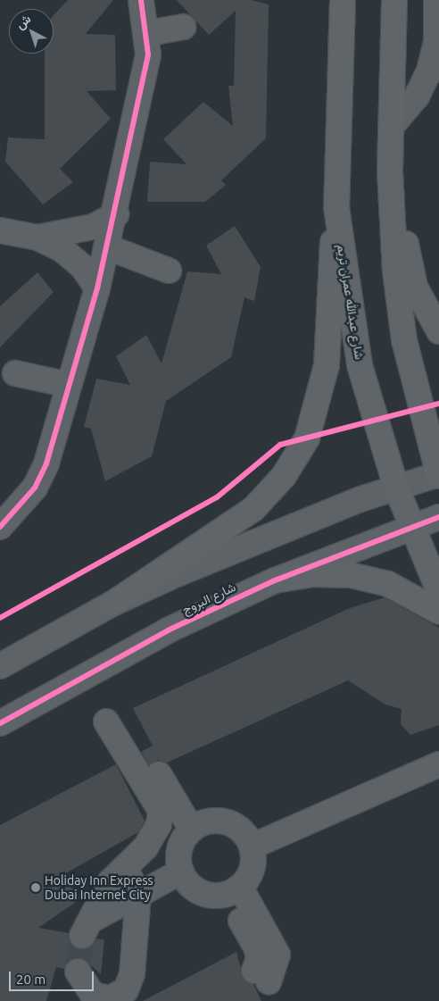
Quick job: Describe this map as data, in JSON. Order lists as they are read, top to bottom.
{
  "streets": {
    "main road": ["شارع عبدالله عمران تريم"],
    "street": ["شارع البروج"]
  },
  "crossings": [
    ["شارع عبدالله عمران تريم", "شارع البروج"]
  ],
  "places": ["Holiday Inn Express Dubai Internet City"],
  "scale_bar": "20 m",
  "north": "top left"
}
